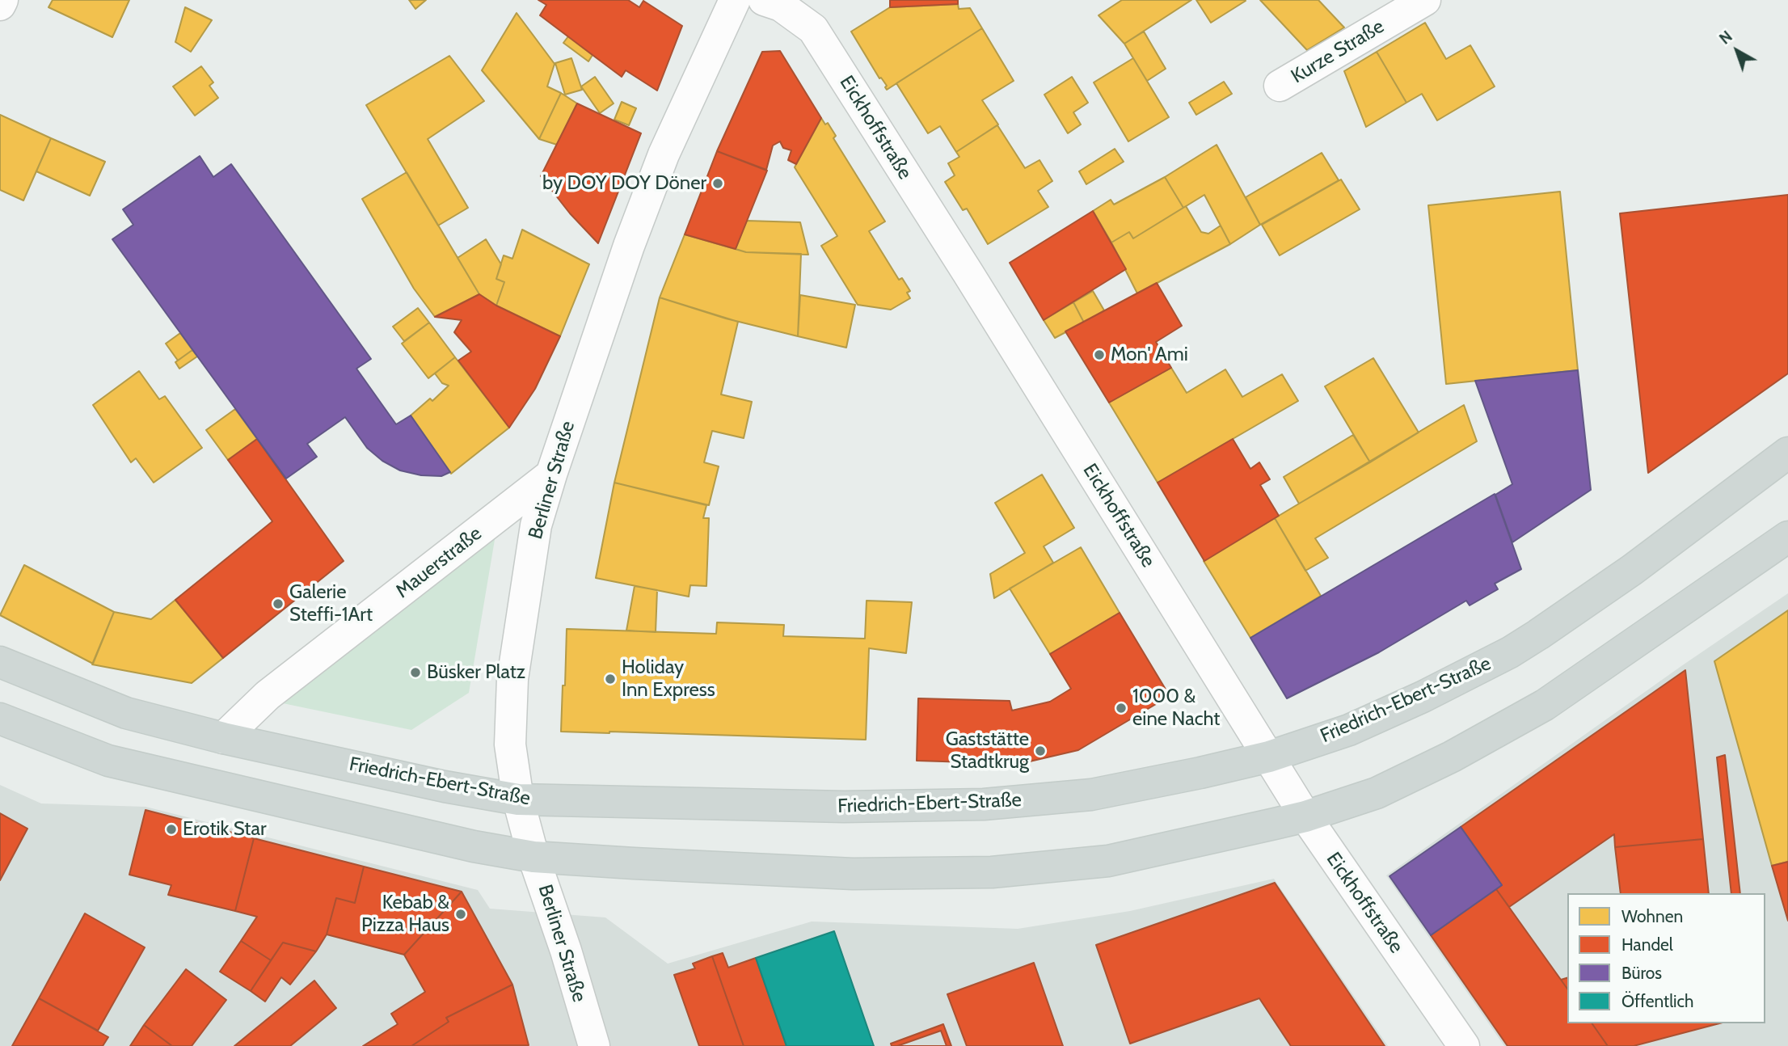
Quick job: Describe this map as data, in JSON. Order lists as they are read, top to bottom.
{
  "streets": {
    "main road": ["Friedrich-Ebert-Straße"],
    "street": [
      "Kurze Straße",
      "Eickhoffstraße",
      "Berliner Straße",
      "Mauerstraße"
    ]
  },
  "crossings": [
    ["Eickhoffstraße", "Friedrich-Ebert-Straße"],
    ["Berliner Straße", "Mauerstraße"],
    ["Berliner Straße", "Friedrich-Ebert-Straße"],
    ["Mauerstraße", "Friedrich-Ebert-Straße"]
  ],
  "places": [
    "by DOY DOY Döner",
    "Mon' Ami",
    "Galerie Steffi-1Art",
    "Büsker Platz",
    "Holiday Inn Express",
    "1000 & eine Nacht",
    "Gaststätte Stadtkrug",
    "Erotik Star",
    "Kebab & Pizza Haus"
  ],
  "legend": [
    "Wohnen",
    "Handel",
    "Büros",
    "Öffentlich"
  ],
  "north": "top left"
}
